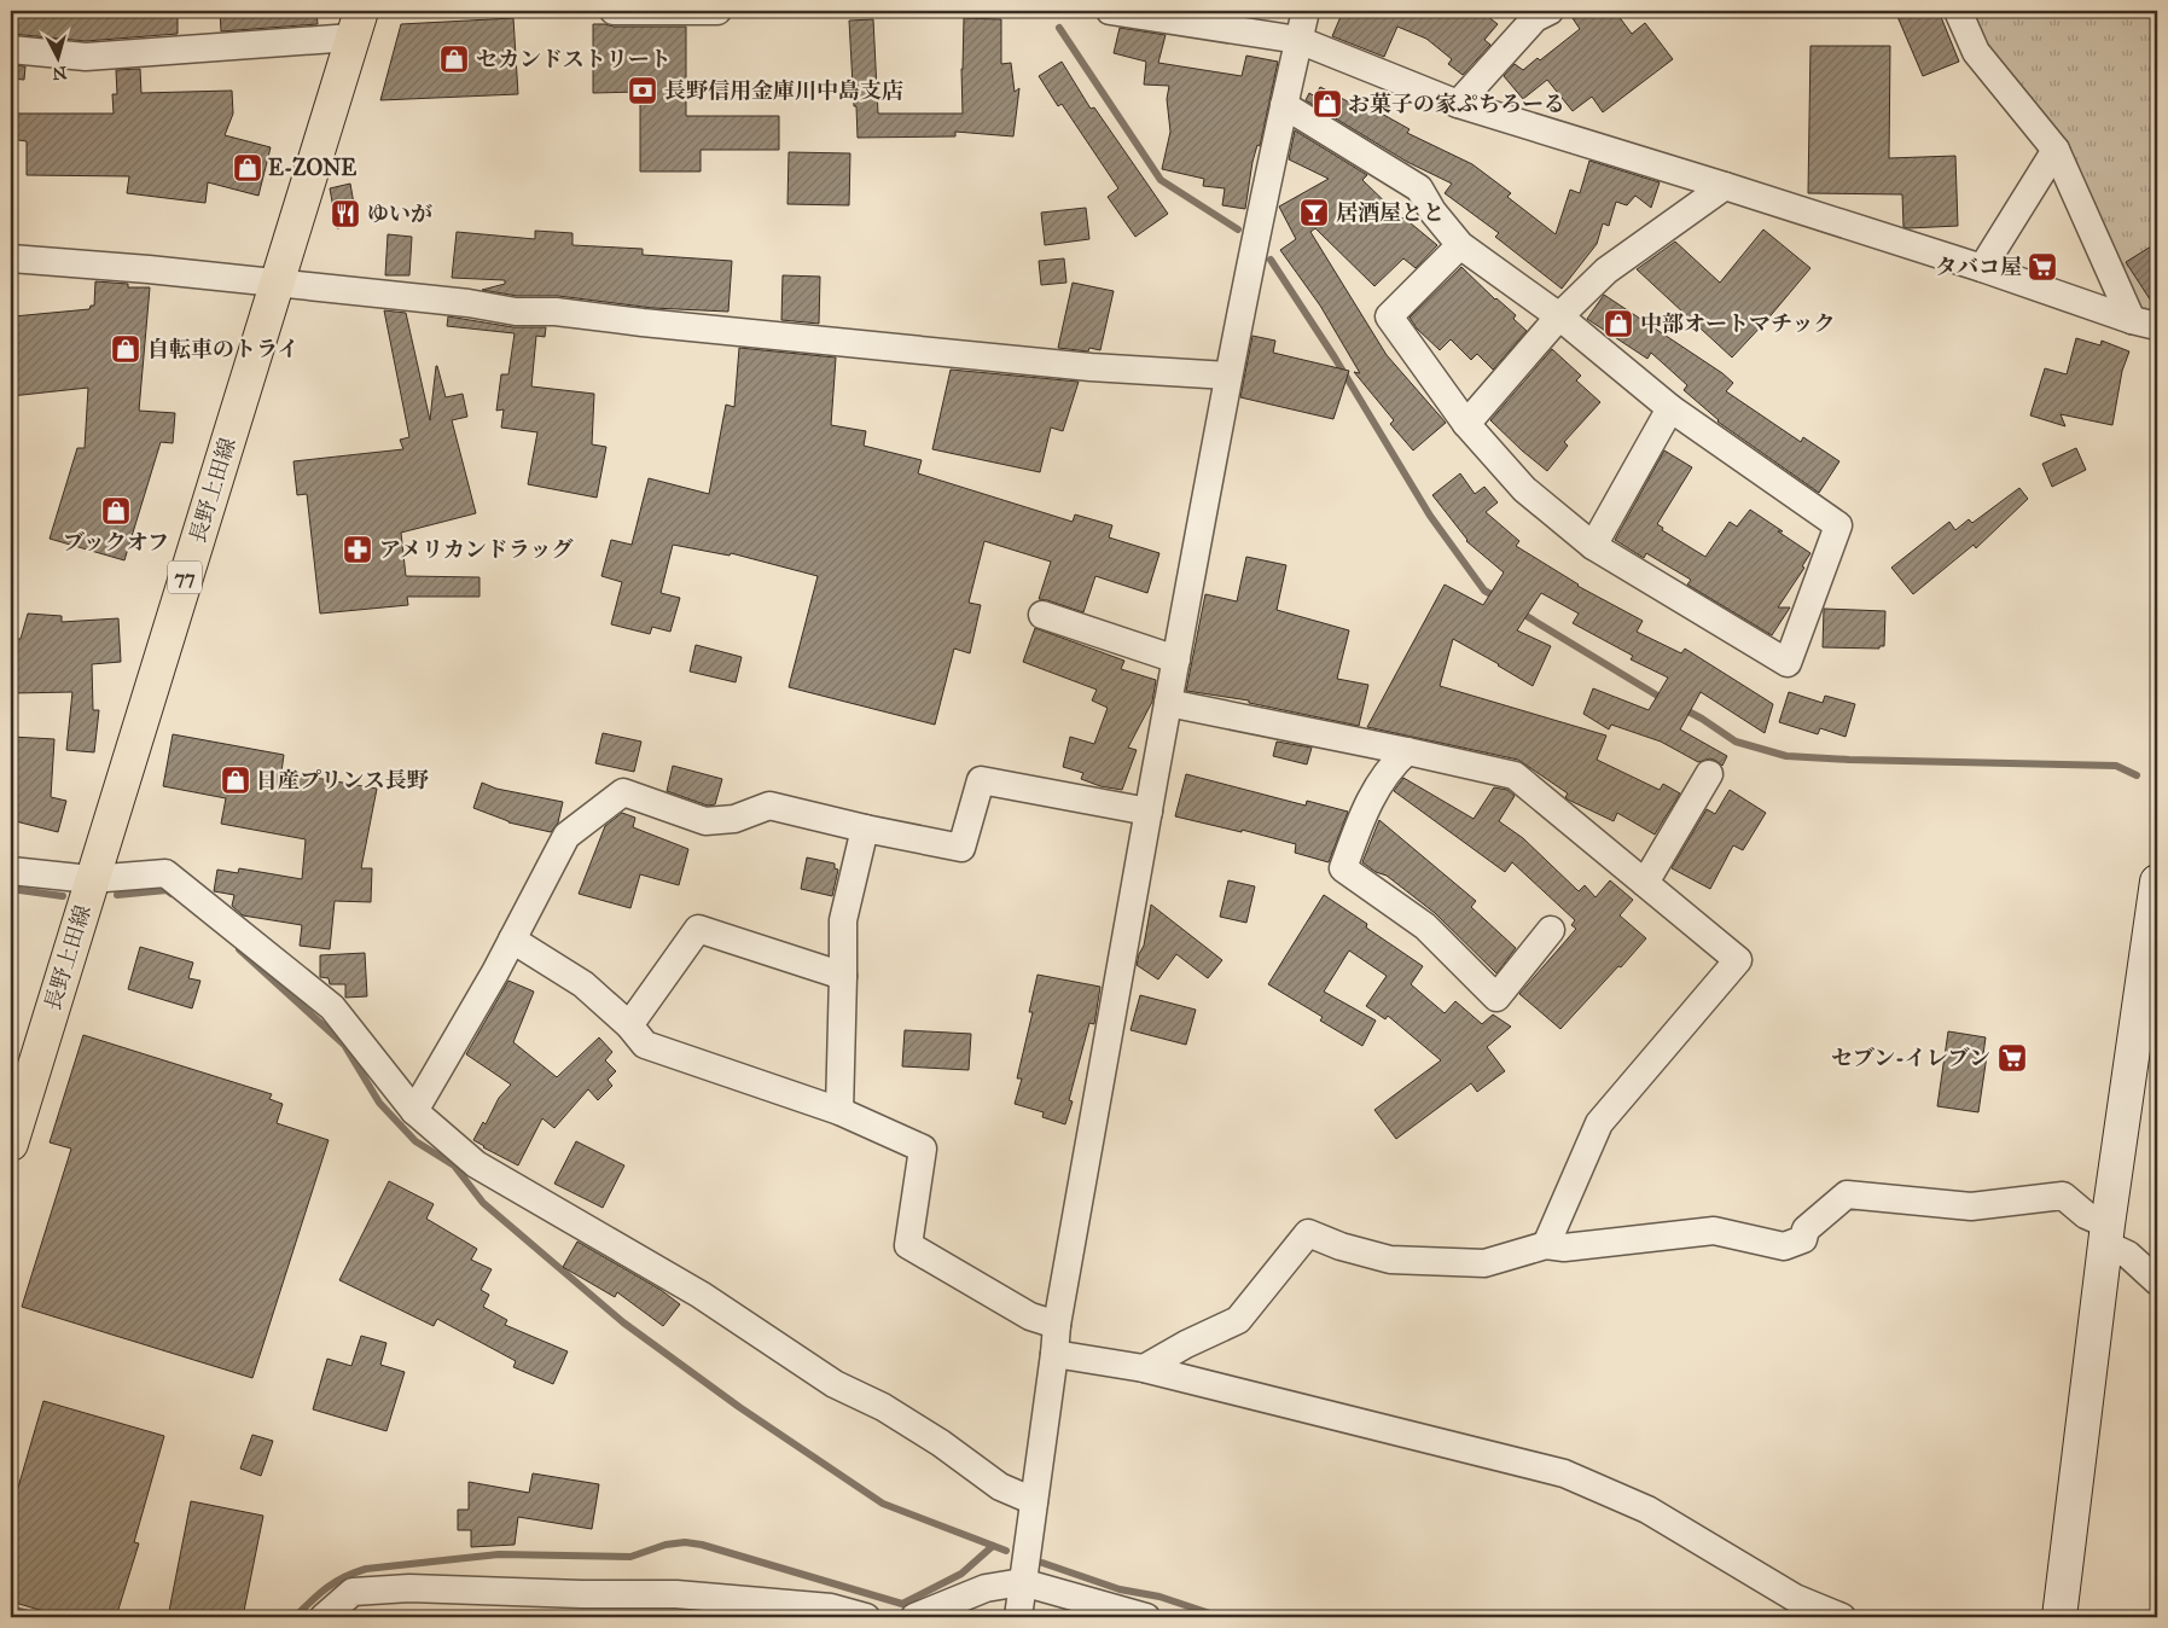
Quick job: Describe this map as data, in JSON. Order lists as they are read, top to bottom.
{
  "streets": {
    "main road": ["長野上田線", "77"]
  },
  "places": {
    "shop": [
      "セカンドストリート",
      "お菓子の家ぷちろーる",
      "E-ZONE",
      "中部オートマチック",
      "自転車のトライ",
      "ブックオフ",
      "日産プリンス長野"
    ],
    "bank": ["長野信用金庫川中島支店"],
    "bar": ["居酒屋とと"],
    "restaurant": ["ゆいが"],
    "supermarket": ["タバコ屋", "セブン-イレブン"],
    "pharmacy": ["アメリカンドラッグ"]
  },
  "north": "bottom"
}
